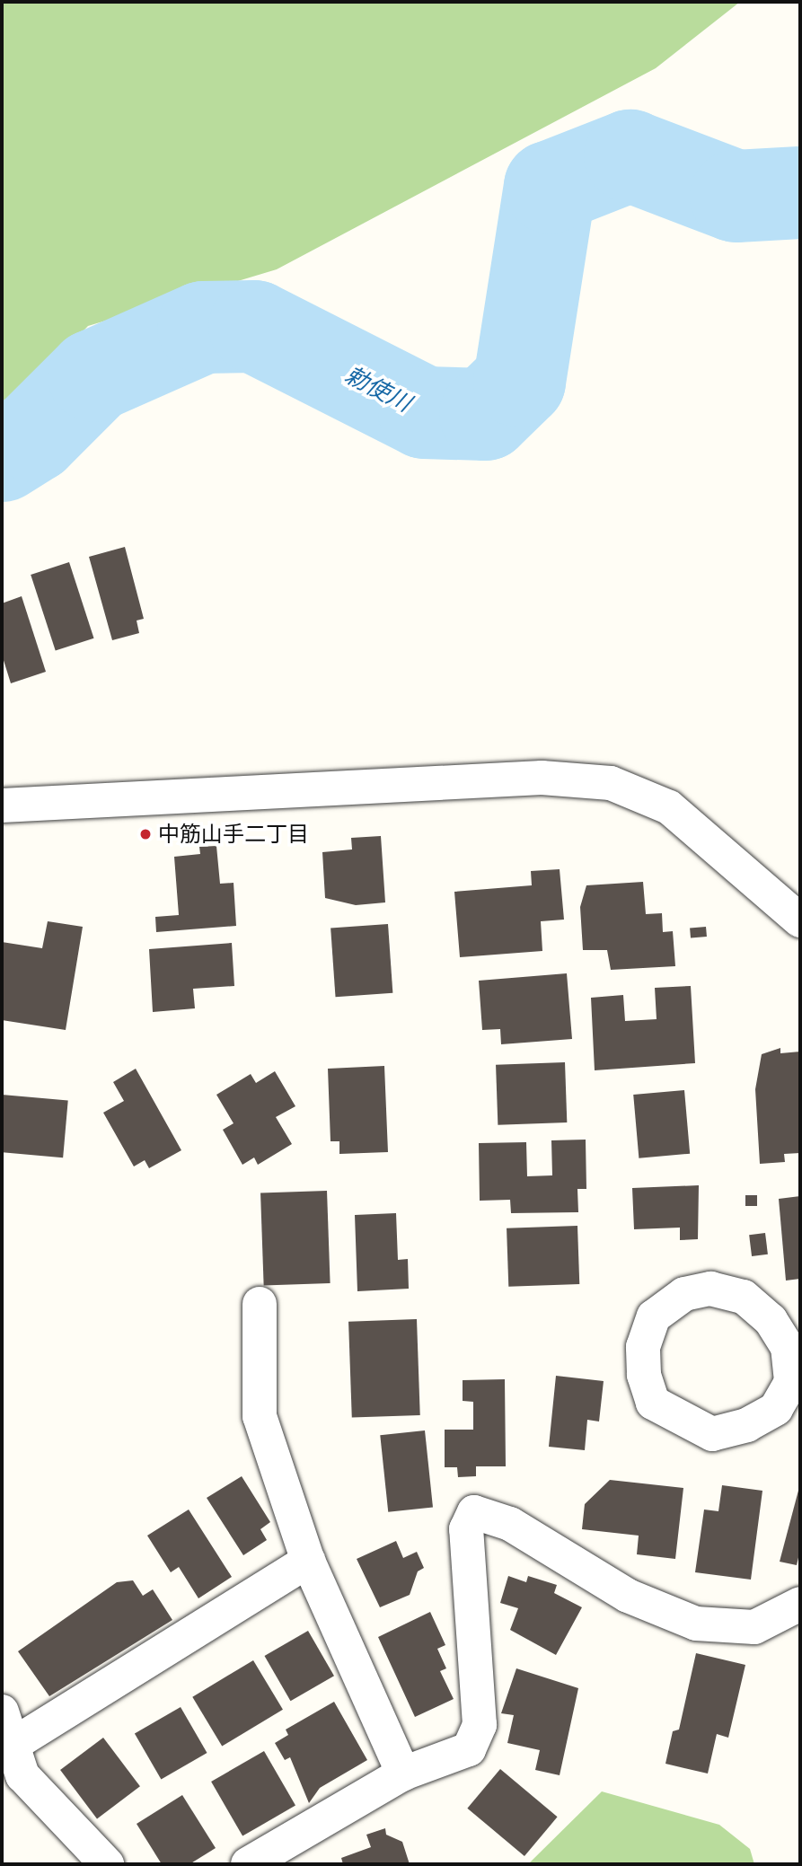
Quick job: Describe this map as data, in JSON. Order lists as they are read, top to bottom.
{
  "water": ["勅使川"],
  "places": ["中筋山手二丁目"]
}
